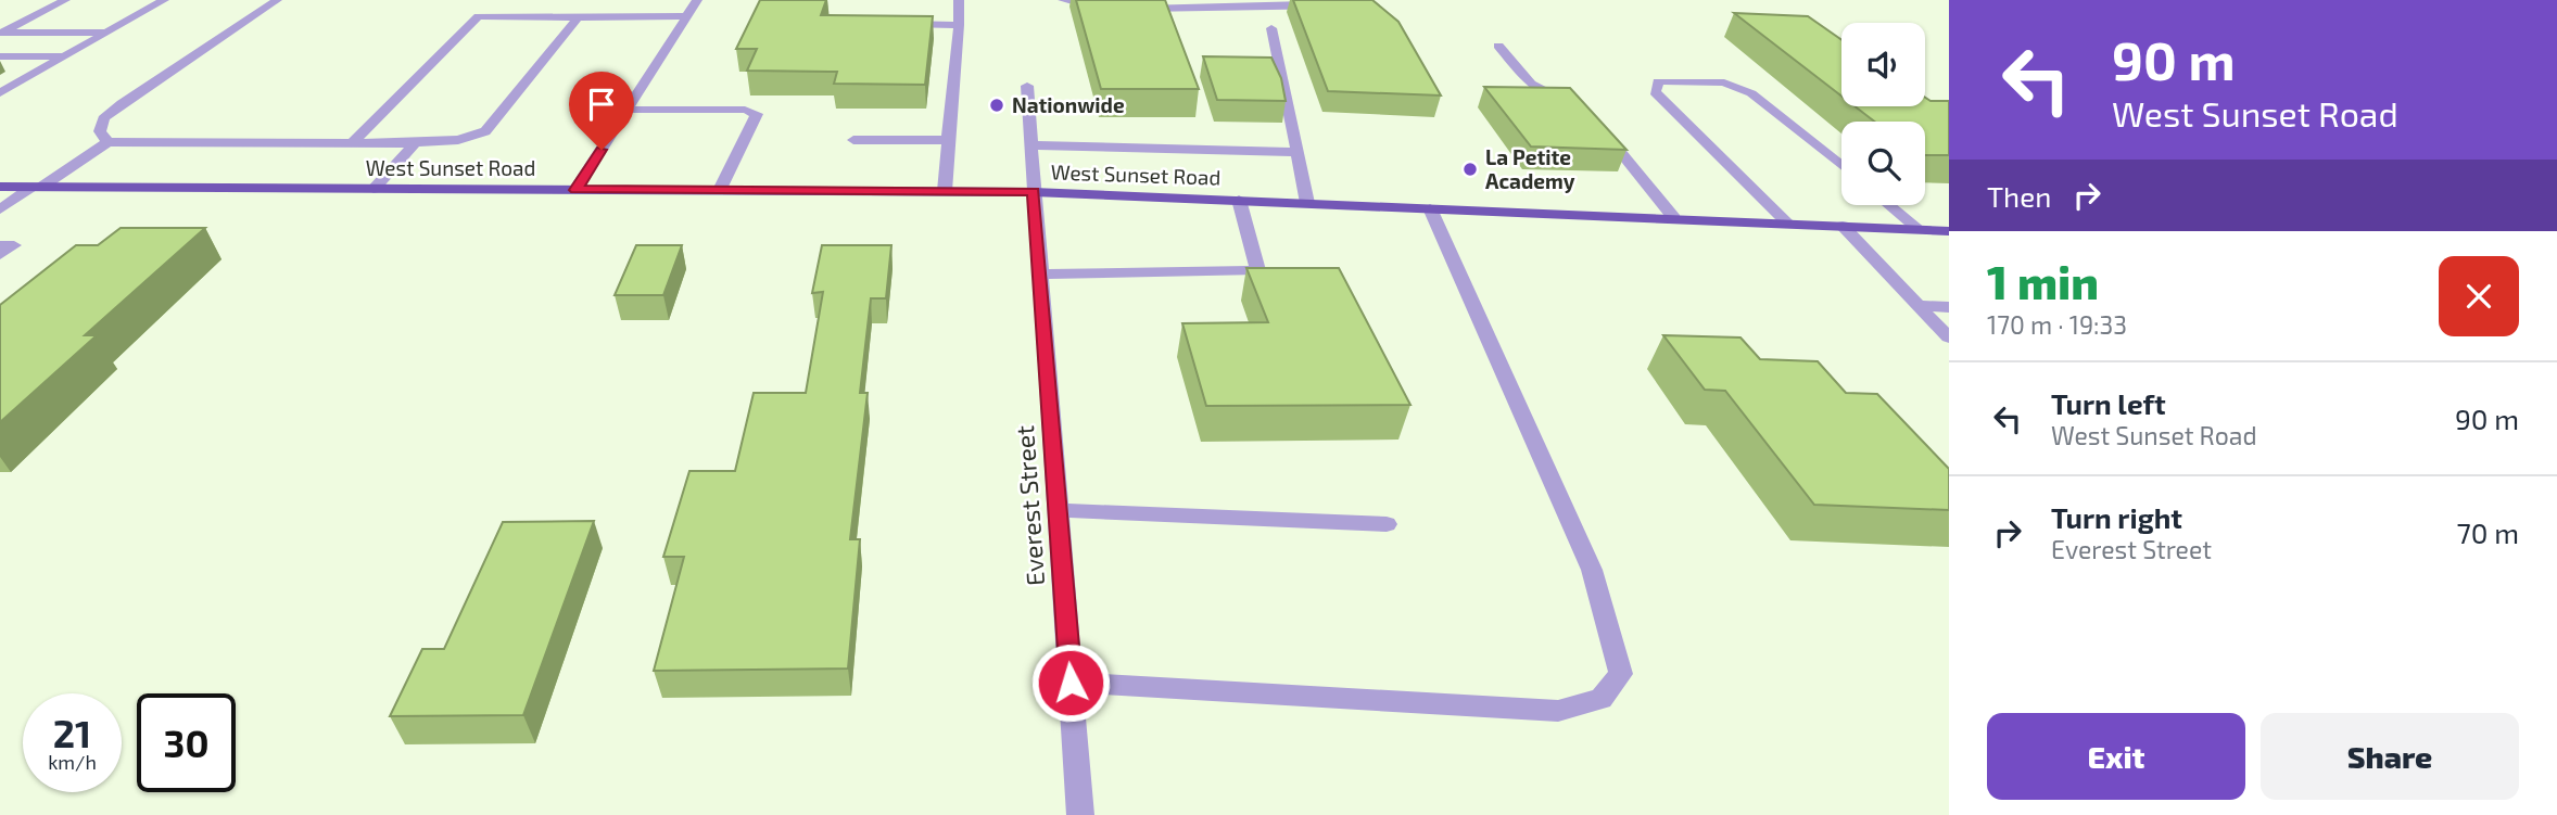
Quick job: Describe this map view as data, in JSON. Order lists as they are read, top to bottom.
{
  "streets": {
    "main road": ["West Sunset Road"],
    "street": ["Everest Street"]
  },
  "crossings": [
    ["West Sunset Road", "Everest Street"]
  ],
  "places": ["Nationwide", "La Petite Academy"],
  "page": {
    "turn": ["90 m", "West Sunset Road"],
    "then": "Then",
    "heading": ["1 min", "170 m · 19:33"],
    "list": [
      {
        "name": "Turn left",
        "note": "West Sunset Road",
        "value": "90 m"
      },
      {
        "name": "Turn right",
        "note": "Everest Street",
        "value": "70 m"
      }
    ],
    "speed": "21 km/h",
    "limit": "30",
    "buttons": ["Exit", "Share"]
  }
}
